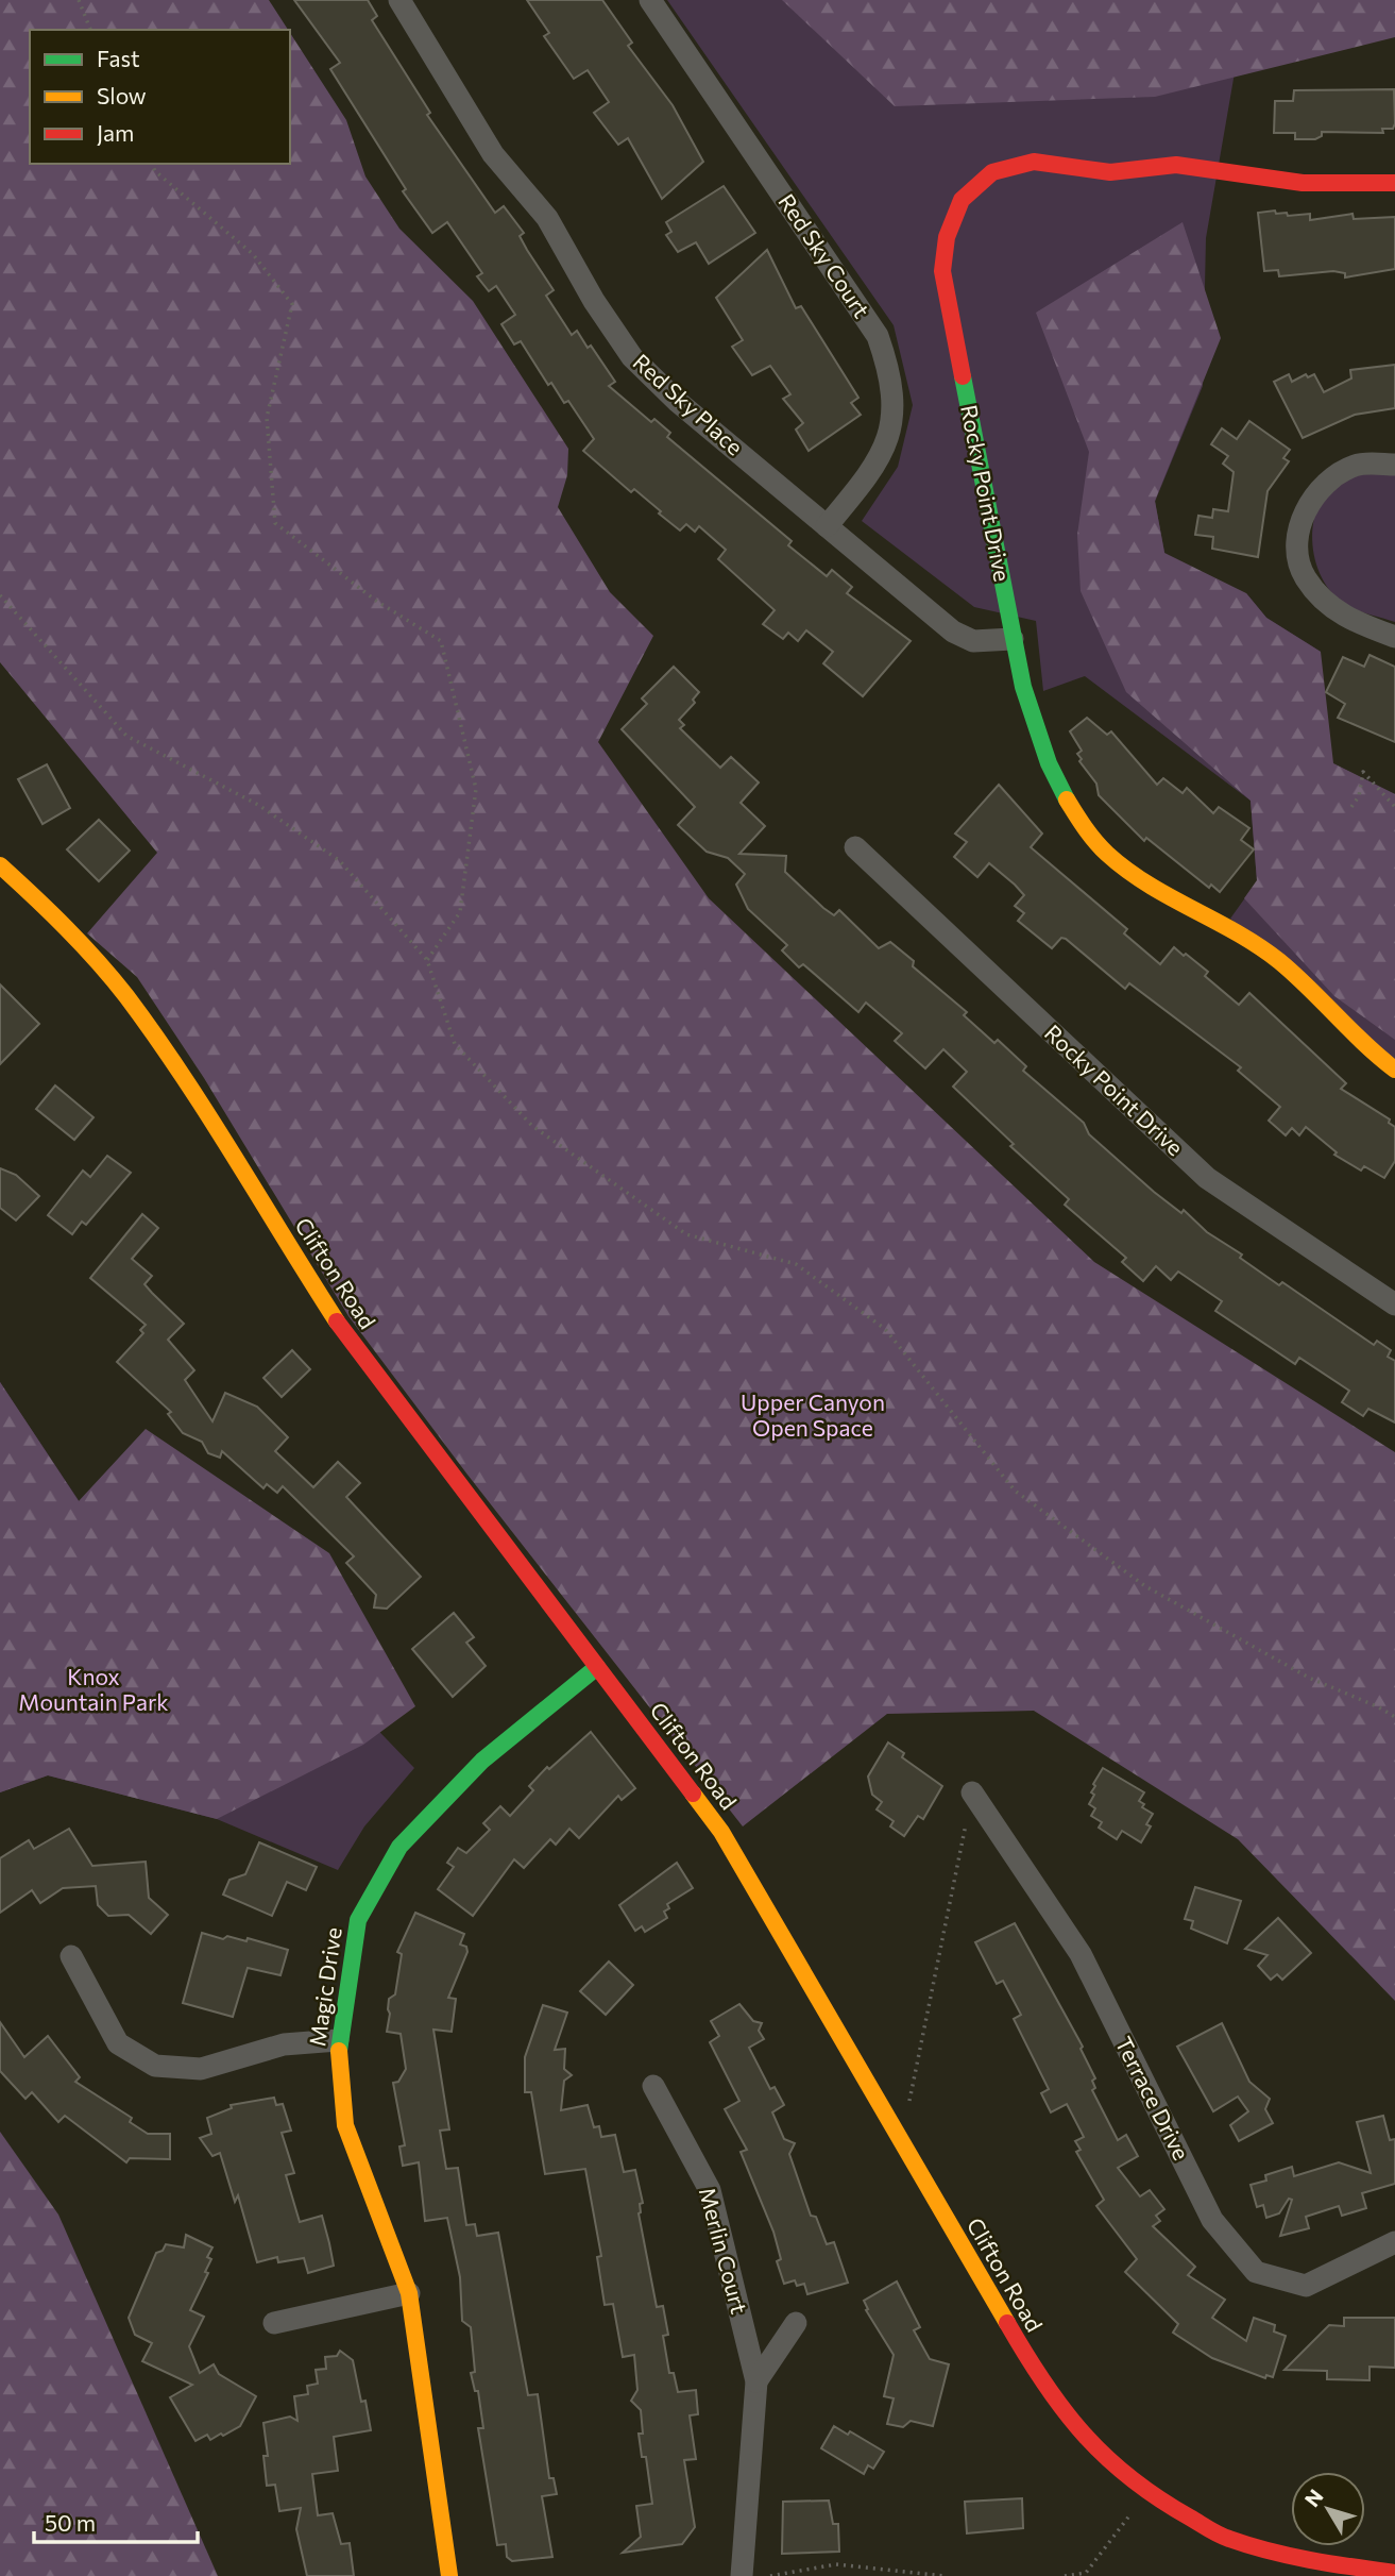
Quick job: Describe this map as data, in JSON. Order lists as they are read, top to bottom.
{
  "streets": {
    "street": [
      "Red Sky Court",
      "Red Sky Place",
      "Rocky Point Drive",
      "Clifton Road",
      "Magic Drive",
      "Terrace Drive",
      "Merlin Court"
    ]
  },
  "crossings": [
    ["Red Sky Court", "Red Sky Place"],
    ["Red Sky Place", "Rocky Point Drive"],
    ["Clifton Road", "Magic Drive"]
  ],
  "parks": ["Upper Canyon Open Space", "Knox Mountain Park"],
  "legend": ["Fast", "Slow", "Jam"],
  "scale_bar": "50 m",
  "north": "top left"
}
